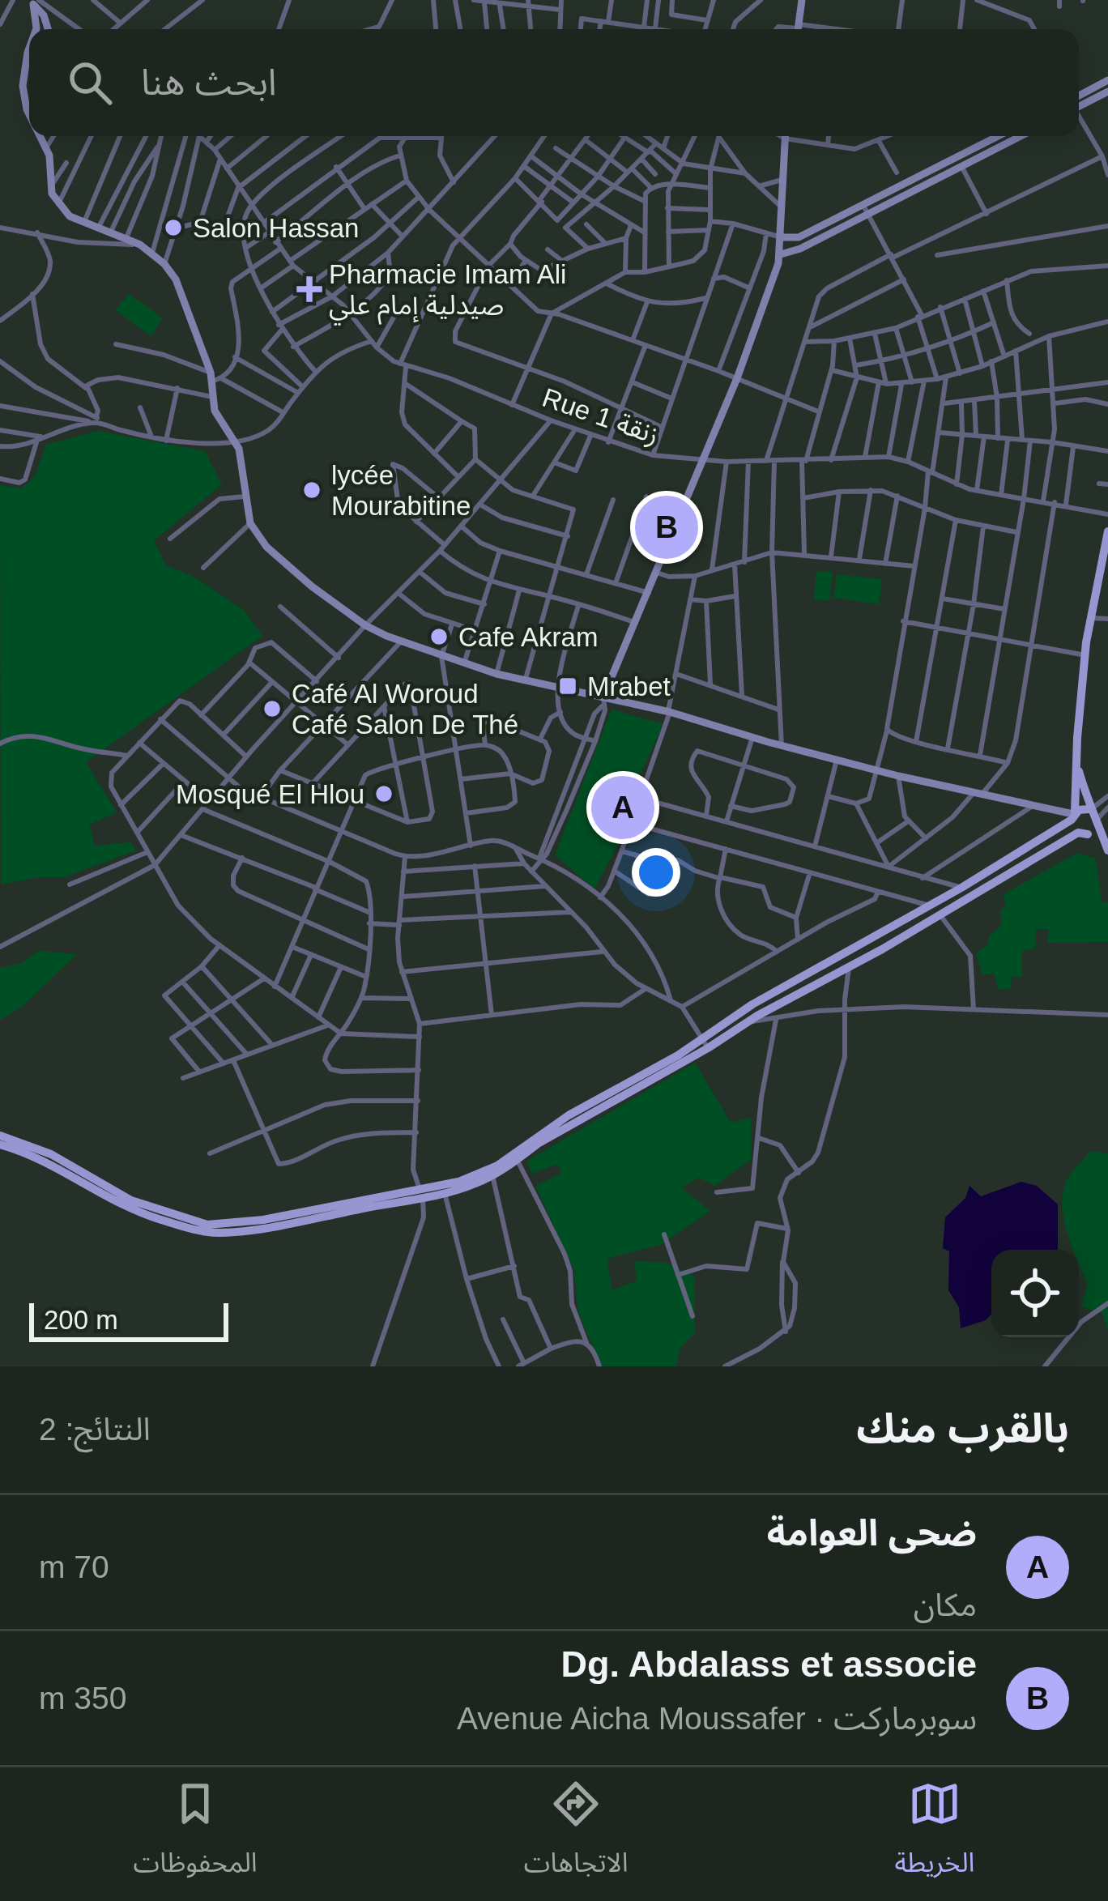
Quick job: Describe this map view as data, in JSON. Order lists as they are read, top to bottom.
{
  "streets": {
    "street": ["Rue 1 زنقة"]
  },
  "places": {
    "other": [
      "Salon Hassan",
      "lycée Mourabitine",
      "Cafe Akram",
      "Café Al Woroud Café Salon De Thé",
      "Mosqué El Hlou"
    ],
    "health": ["Pharmacie Imam Ali صيدلية إمام علي"],
    "transit": ["Mrabet"]
  },
  "scale_bar": "200 m",
  "page": {
    "search": "ابحث هنا",
    "pins": ["B", "A"],
    "scale": "200 m",
    "heading": ["بالقرب منك", "النتائج: 2"],
    "list": [
      {
        "mark": "A",
        "name": "ضحى العوامة",
        "note": "مكان",
        "value": "70 m"
      },
      {
        "mark": "B",
        "name": "Dg. Abdalass et associe",
        "note": "سوبرماركت · Avenue Aicha Moussafer",
        "value": "350 m"
      }
    ],
    "nav": ["الخريطة", "الاتجاهات", "المحفوظات"]
  }
}
